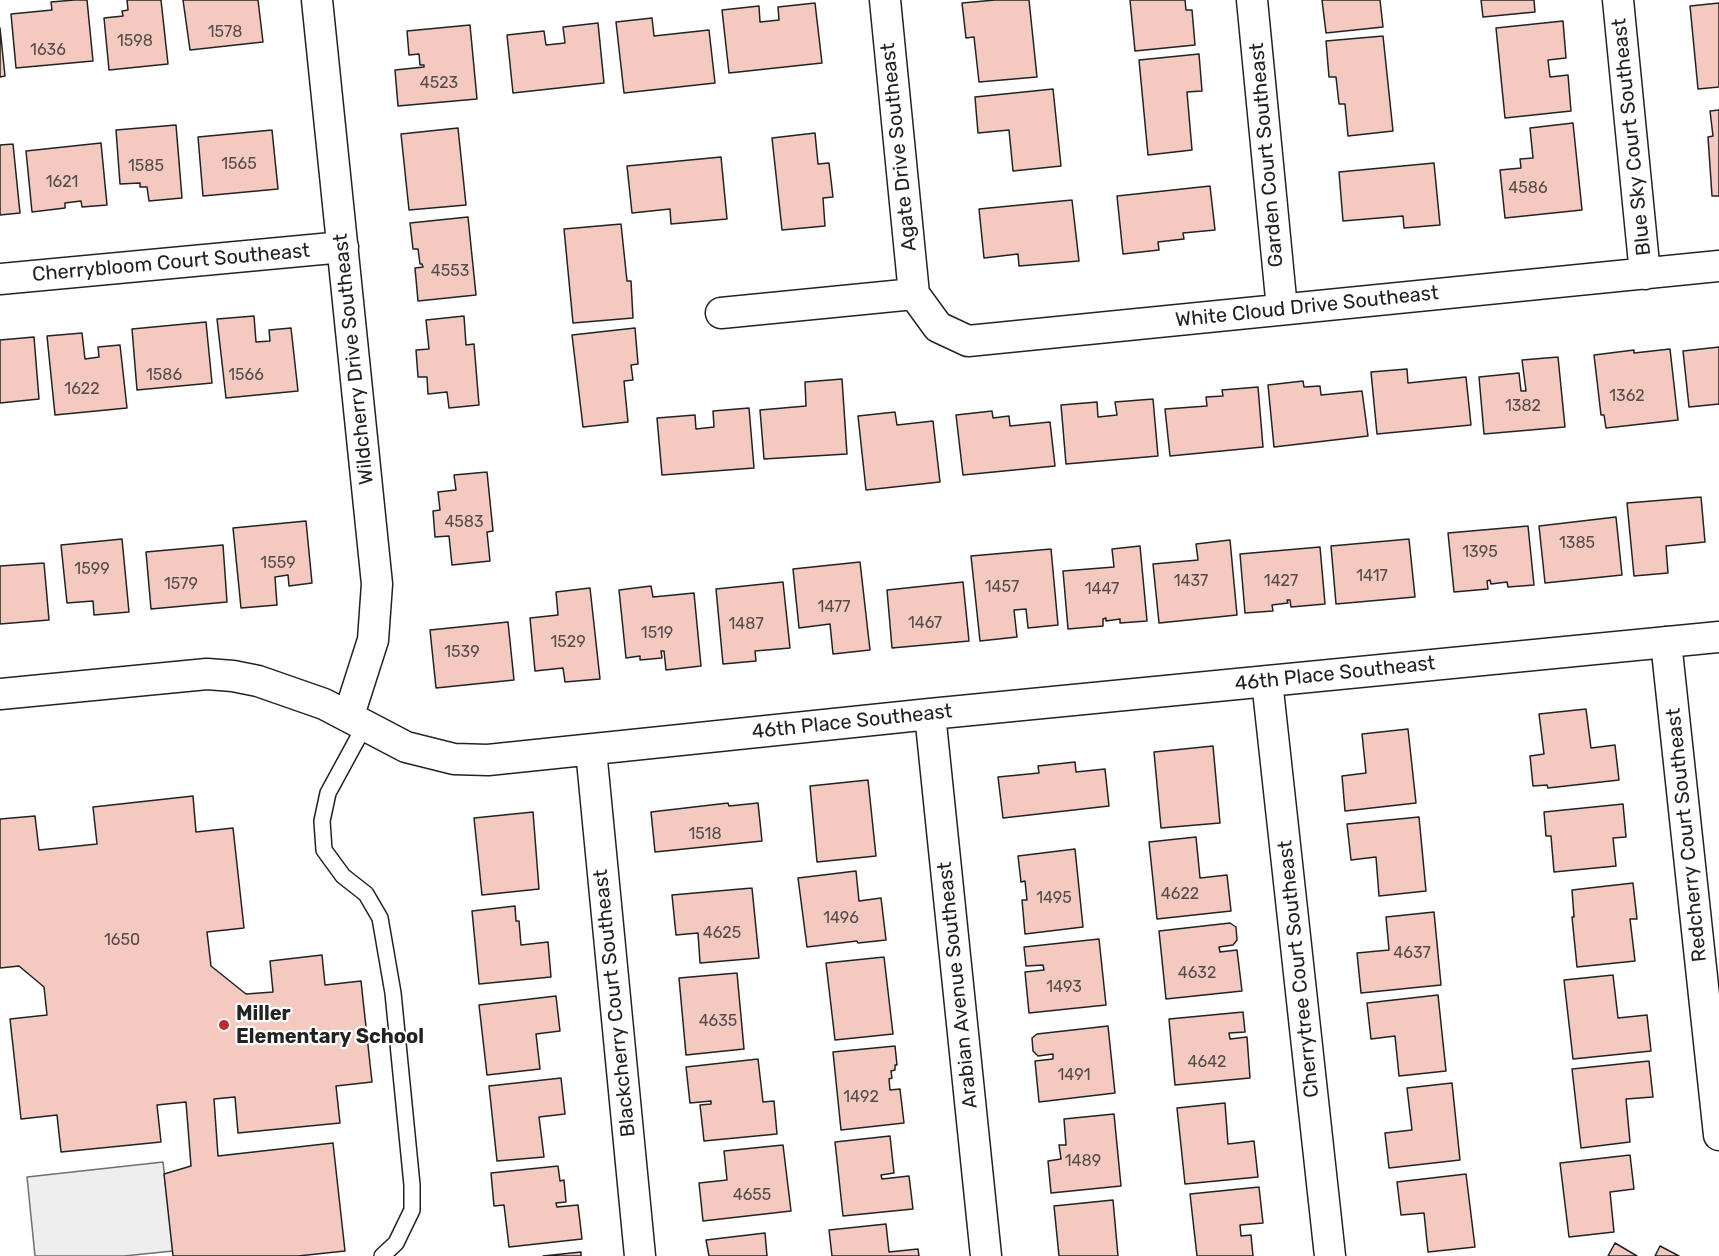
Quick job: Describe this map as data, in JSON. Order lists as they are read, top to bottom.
{
  "streets": {
    "street": [
      "Blue Sky Court Southeast",
      "Agate Drive Southeast",
      "Garden Court Southeast",
      "Cherrybloom Court Southeast",
      "White Cloud Drive Southeast",
      "Wildcherry Drive Southeast",
      "46th Place Southeast",
      "Redcherry Court Southeast",
      "Cherrytree Court Southeast",
      "Arabian Avenue Southeast",
      "Blackcherry Court Southeast"
    ]
  },
  "crossings": [
    ["Blue Sky Court Southeast", "White Cloud Drive Southeast"],
    ["Agate Drive Southeast", "White Cloud Drive Southeast"],
    ["Garden Court Southeast", "White Cloud Drive Southeast"],
    ["Cherrybloom Court Southeast", "Wildcherry Drive Southeast"],
    ["Wildcherry Drive Southeast", "46th Place Southeast"],
    ["46th Place Southeast", "Redcherry Court Southeast"],
    ["46th Place Southeast", "Cherrytree Court Southeast"],
    ["46th Place Southeast", "Arabian Avenue Southeast"],
    ["46th Place Southeast", "Blackcherry Court Southeast"]
  ],
  "places": ["Miller Elementary School"],
  "house_numbers": [
    "1578",
    "1598",
    "1636",
    "4523",
    "1565",
    "1585",
    "1621",
    "4586",
    "4553",
    "1586",
    "1566",
    "1622",
    "1362",
    "1382",
    "4583",
    "1385",
    "1395",
    "1559",
    "1599",
    "1417",
    "1437",
    "1427",
    "1579",
    "1457",
    "1447",
    "1477",
    "1467",
    "1487",
    "1519",
    "1529",
    "1539",
    "1518",
    "4622",
    "1495",
    "1496",
    "4625",
    "1650",
    "4637",
    "4632",
    "1493",
    "4635",
    "4642",
    "1491",
    "1492",
    "1489",
    "4655"
  ]
}
